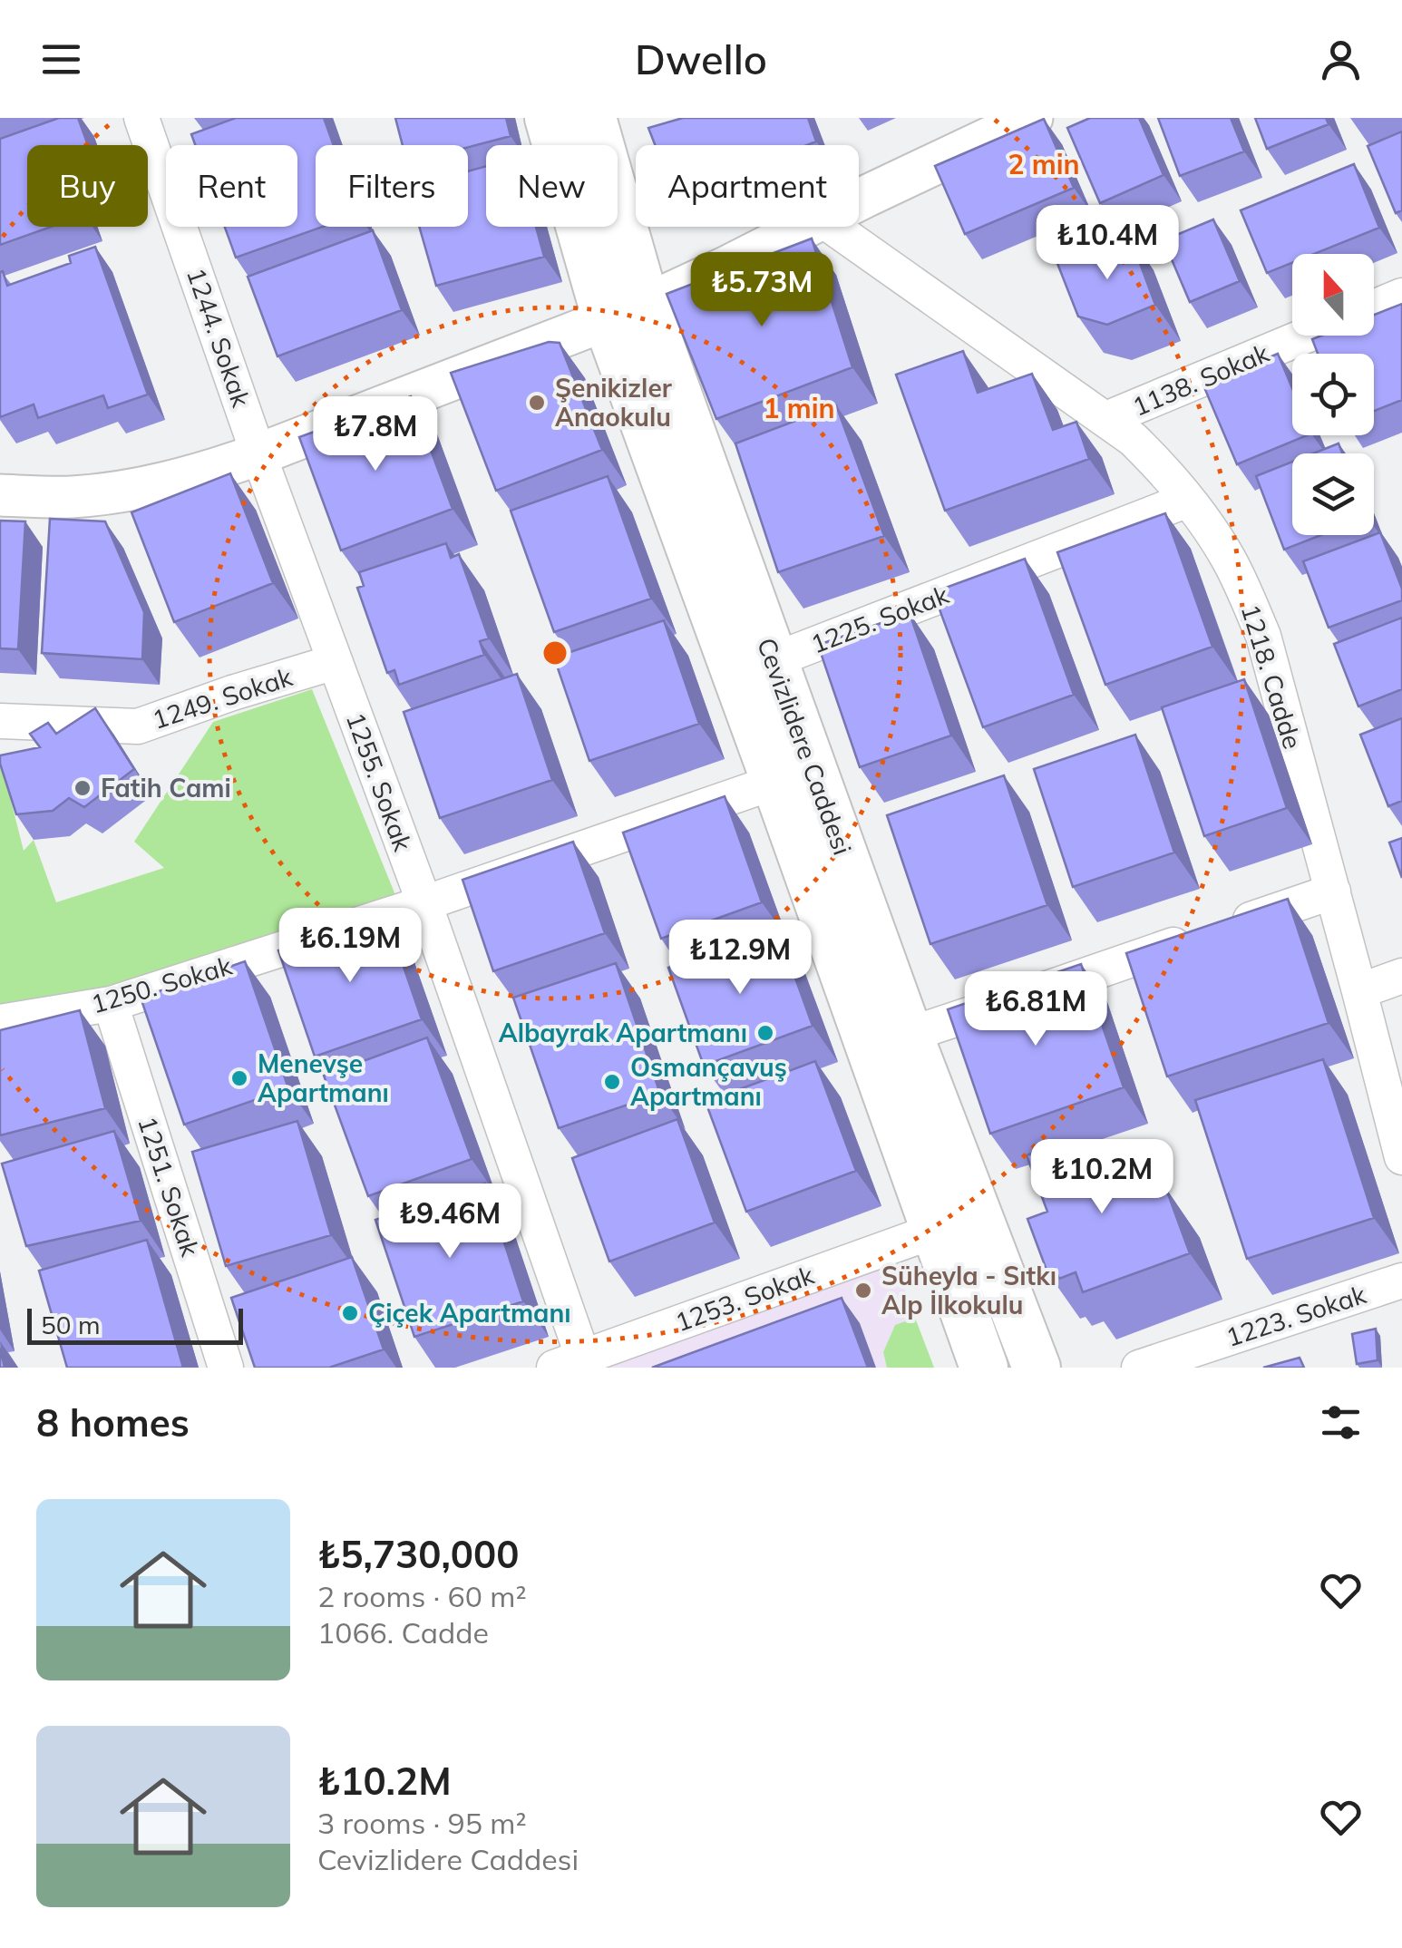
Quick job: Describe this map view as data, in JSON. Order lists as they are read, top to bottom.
{
  "streets": {
    "main road": ["Cevizlidere Caddesi"],
    "street": [
      "1244. Sokak",
      "1138. Sokak",
      "1225. Sokak",
      "1218. Cadde",
      "1249. Sokak",
      "1255. Sokak",
      "1250. Sokak",
      "1251. Sokak",
      "1253. Sokak",
      "1223. Sokak"
    ]
  },
  "crossings": [
    ["1244. Sokak", "1255. Sokak"],
    ["1138. Sokak", "1218. Cadde"],
    ["1225. Sokak", "1218. Cadde"],
    ["1225. Sokak", "Cevizlidere Caddesi"],
    ["1249. Sokak", "1255. Sokak"],
    ["Cevizlidere Caddesi", "1250. Sokak"],
    ["Cevizlidere Caddesi", "1253. Sokak"],
    ["1255. Sokak", "1250. Sokak"],
    ["1255. Sokak", "1253. Sokak"],
    ["1250. Sokak", "1251. Sokak"]
  ],
  "places": [
    "Şenikizler Anaokulu",
    "Fatih Cami",
    "Albayrak Apartmanı",
    "Menevşe Apartmanı",
    "Osmançavuş Apartmanı",
    "Süheyla - Sıtkı Alp İlkokulu",
    "Çiçek Apartmanı"
  ],
  "scale_bar": "50 m",
  "north": "top",
  "page": {
    "header": "Dwello",
    "chip": [
      "Buy",
      "Rent",
      "Filters",
      "New",
      "Apartment"
    ],
    "price": [
      "₺10.4M",
      "₺5.73M",
      "₺7.8M",
      "₺6.19M",
      "₺12.9M",
      "₺6.81M",
      "₺10.2M",
      "₺9.46M"
    ],
    "scale": "50 m",
    "heading": "8 homes",
    "list": [
      {
        "name": "₺5,730,000",
        "note": "2 rooms · 60 m² · 1066. Cadde"
      },
      {
        "name": "₺10.2M",
        "note": "3 rooms · 95 m² · Cevizlidere Caddesi"
      }
    ]
  },
  "rings": ["2 min", "1 min"]
}
